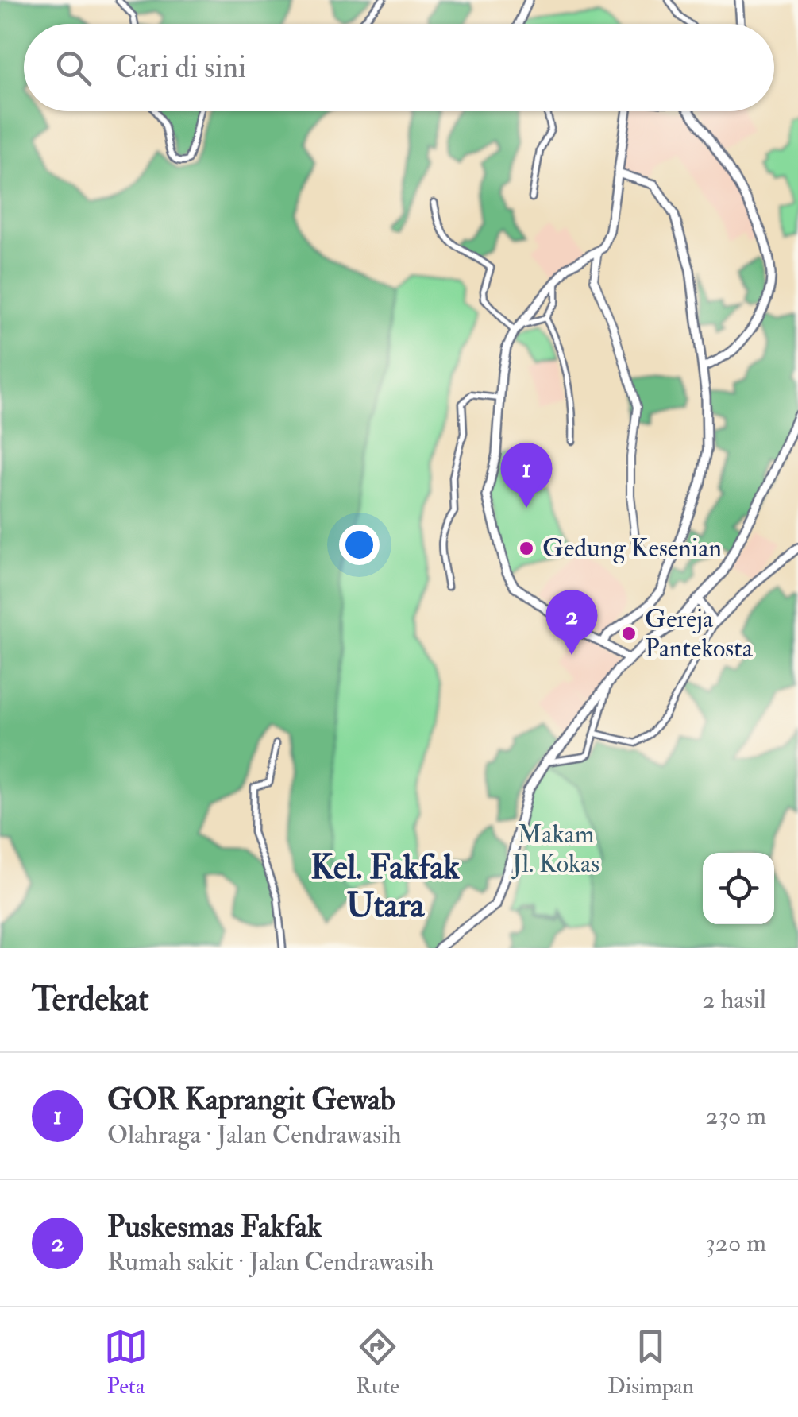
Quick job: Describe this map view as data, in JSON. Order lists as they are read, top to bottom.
{
  "districts": ["Kel. Fakfak Utara"],
  "parks": ["Makam Jl. Kokas"],
  "places": ["Gedung Kesenian", "Gereja Pantekosta"],
  "page": {
    "search": "Cari di sini",
    "pins": ["1", "2"],
    "heading": ["Terdekat", "2 hasil"],
    "list": [
      {
        "mark": "1",
        "name": "GOR Kaprangit Gewab",
        "note": "Olahraga · Jalan Cendrawasih",
        "value": "230 m"
      },
      {
        "mark": "2",
        "name": "Puskesmas Fakfak",
        "note": "Rumah sakit · Jalan Cendrawasih",
        "value": "320 m"
      }
    ],
    "nav": ["Peta", "Rute", "Disimpan"]
  }
}
